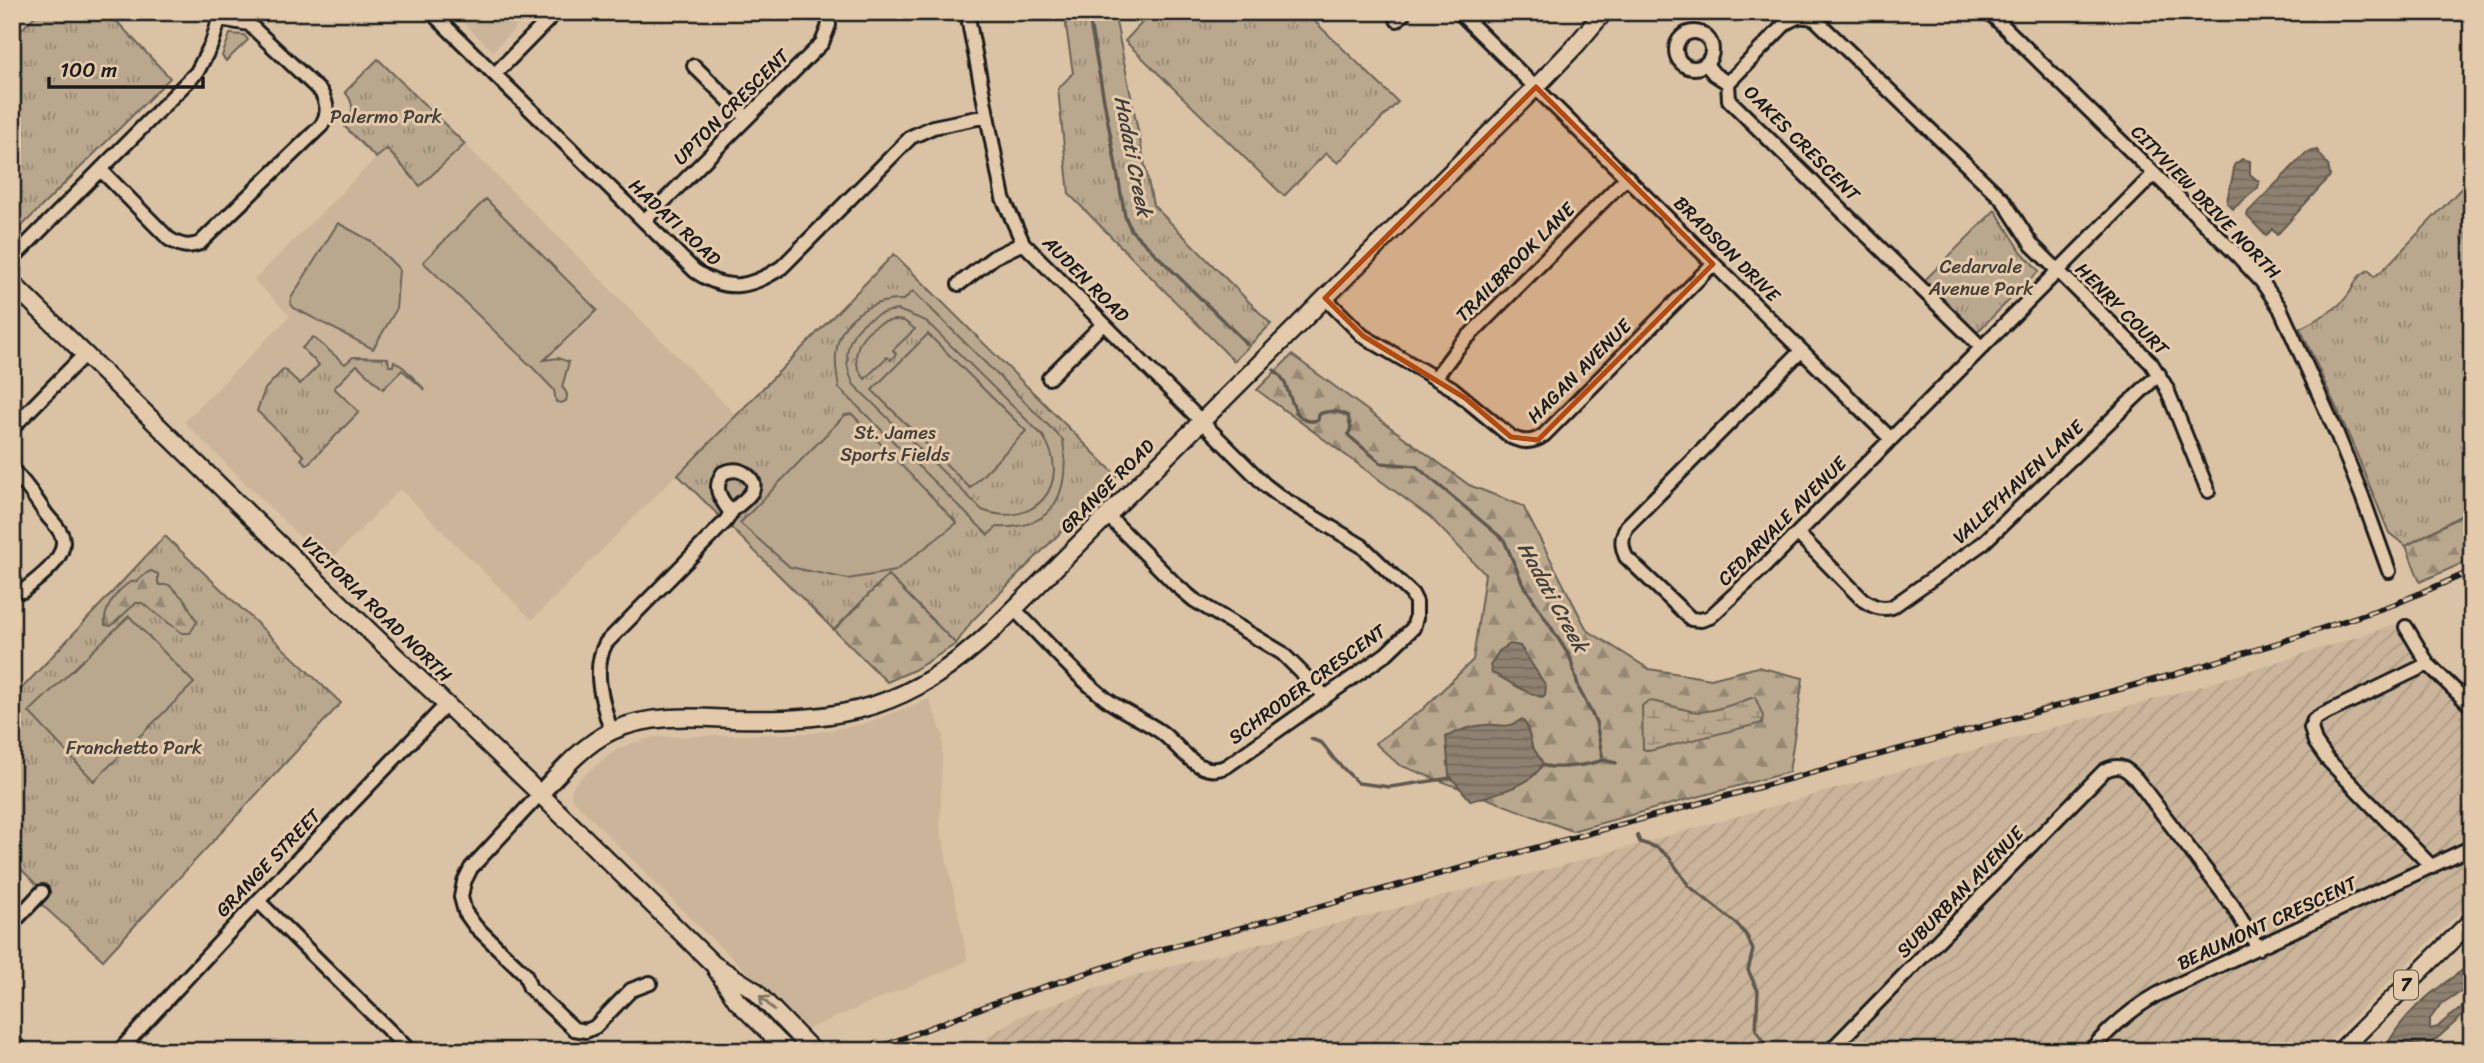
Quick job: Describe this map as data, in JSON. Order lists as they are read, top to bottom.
{
  "streets": {
    "main road": ["GRANGE ROAD", "VICTORIA ROAD NORTH", "7"],
    "street": [
      "UPTON CRESCENT",
      "OAKES CRESCENT",
      "CITYVIEW DRIVE NORTH",
      "HADATI ROAD",
      "BRADSON DRIVE",
      "TRAILBROOK LANE",
      "AUDEN ROAD",
      "HENRY COURT",
      "HAGAN AVENUE",
      "VALLEYHAVEN LANE",
      "CEDARVALE AVENUE",
      "SCHRODER CRESCENT",
      "GRANGE STREET",
      "SUBURBAN AVENUE",
      "BEAUMONT CRESCENT"
    ]
  },
  "crossings": [
    ["UPTON CRESCENT", "HADATI ROAD"],
    ["OAKES CRESCENT", "HENRY COURT"],
    ["OAKES CRESCENT", "CEDARVALE AVENUE"],
    ["CITYVIEW DRIVE NORTH", "CEDARVALE AVENUE"],
    ["HADATI ROAD", "AUDEN ROAD"],
    ["BRADSON DRIVE", "TRAILBROOK LANE"],
    ["BRADSON DRIVE", "HAGAN AVENUE"],
    ["BRADSON DRIVE", "GRANGE ROAD"],
    ["BRADSON DRIVE", "CEDARVALE AVENUE"],
    ["TRAILBROOK LANE", "HAGAN AVENUE"],
    ["AUDEN ROAD", "GRANGE ROAD"],
    ["AUDEN ROAD", "SCHRODER CRESCENT"],
    ["HENRY COURT", "VALLEYHAVEN LANE"],
    ["HENRY COURT", "CEDARVALE AVENUE"],
    ["HAGAN AVENUE", "GRANGE ROAD"],
    ["VALLEYHAVEN LANE", "CEDARVALE AVENUE"],
    ["GRANGE ROAD", "VICTORIA ROAD NORTH"],
    ["GRANGE ROAD", "SCHRODER CRESCENT"],
    ["VICTORIA ROAD NORTH", "GRANGE STREET"],
    ["SUBURBAN AVENUE", "BEAUMONT CRESCENT"]
  ],
  "water": ["Hadati Creek"],
  "parks": [
    "Palermo Park",
    "Cedarvale Avenue Park",
    "St. James Sports Fields",
    "Franchetto Park"
  ],
  "scale_bar": "100 m"
}
